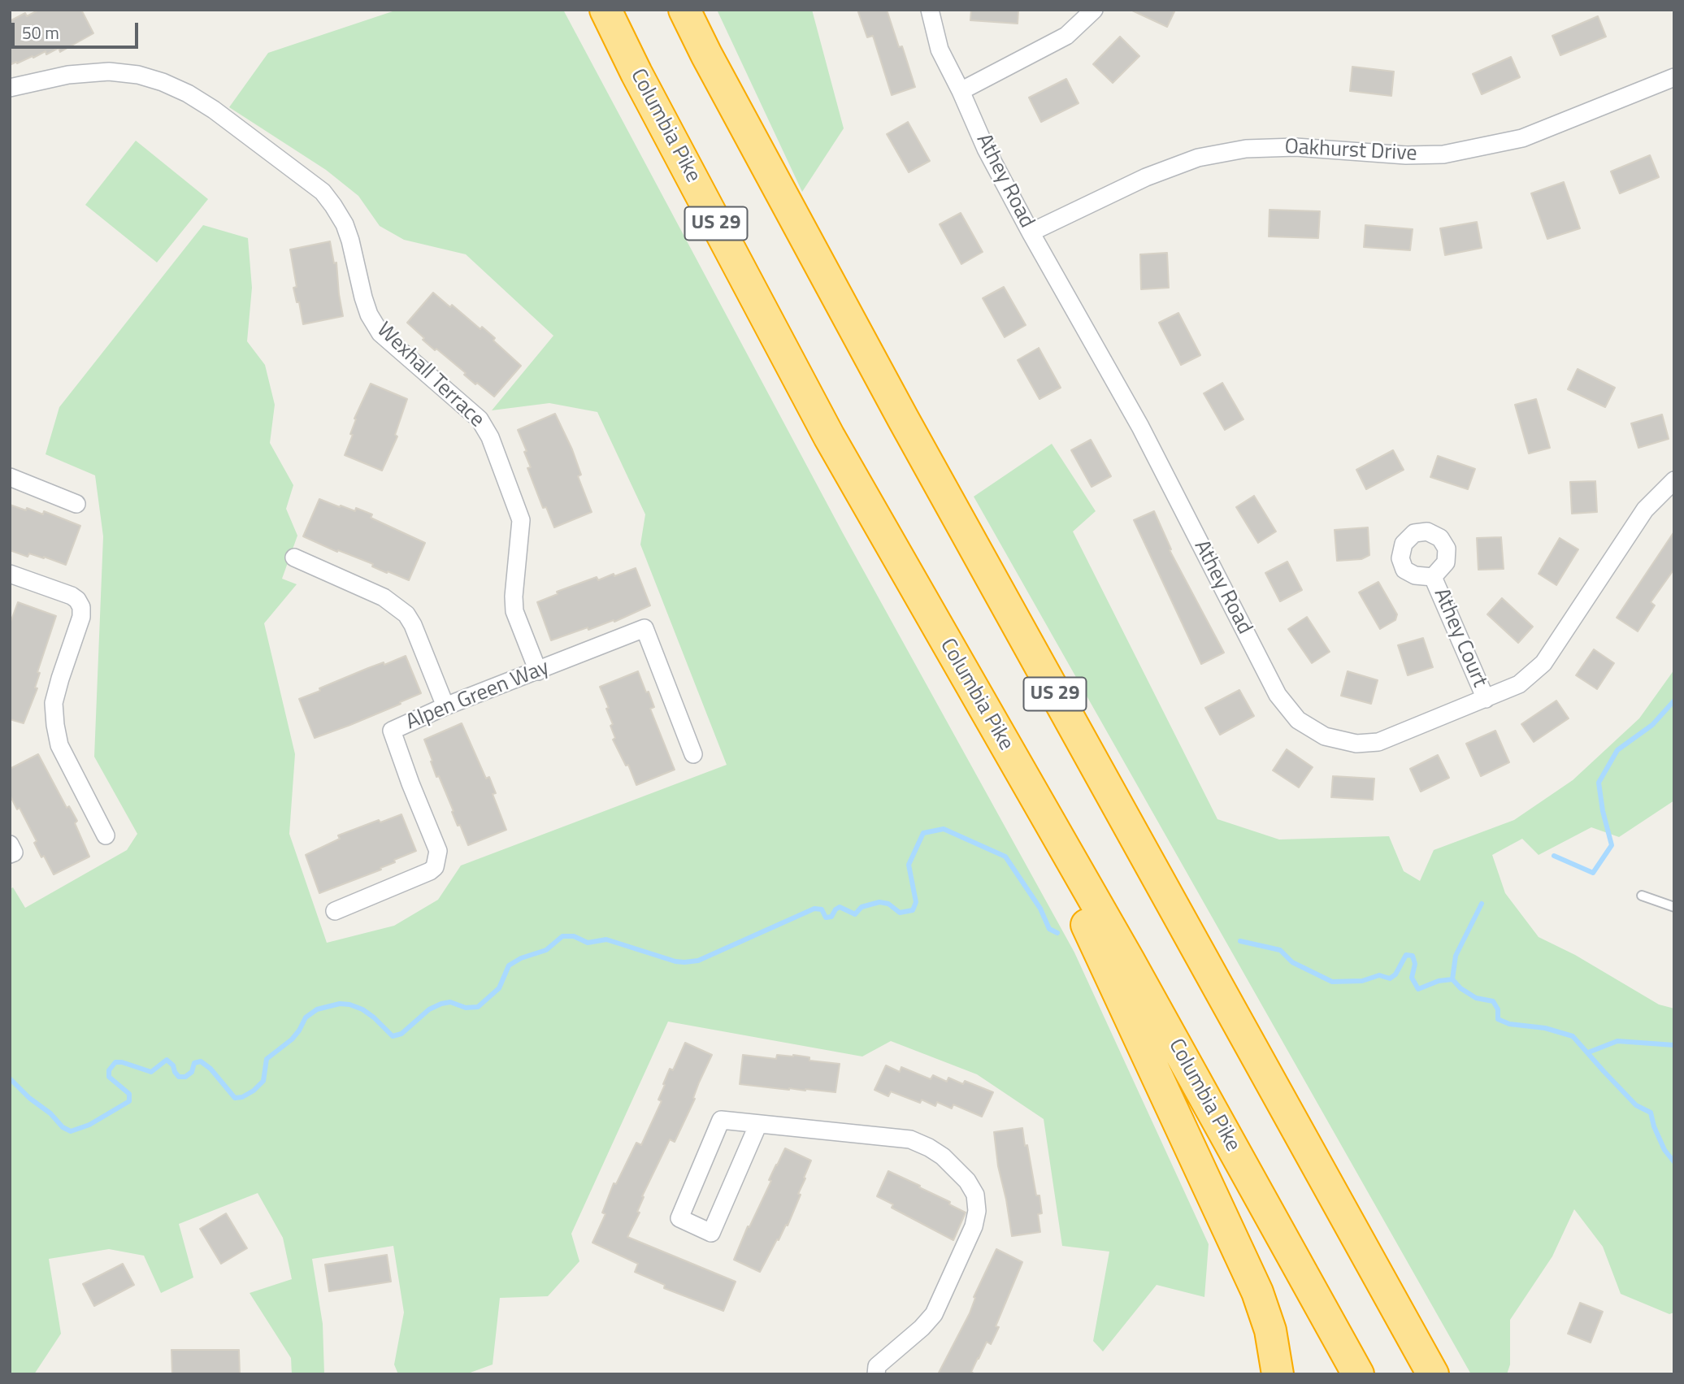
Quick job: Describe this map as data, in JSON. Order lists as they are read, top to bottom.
{
  "streets": {
    "highway": ["Columbia Pike", "US 29"],
    "street": [
      "Oakhurst Drive",
      "Athey Road",
      "Wexhall Terrace",
      "Athey Court",
      "Alpen Green Way"
    ]
  },
  "crossings": [
    ["Oakhurst Drive", "Athey Road"],
    ["Athey Road", "Athey Court"],
    ["Wexhall Terrace", "Alpen Green Way"]
  ],
  "scale_bar": "50 m"
}
